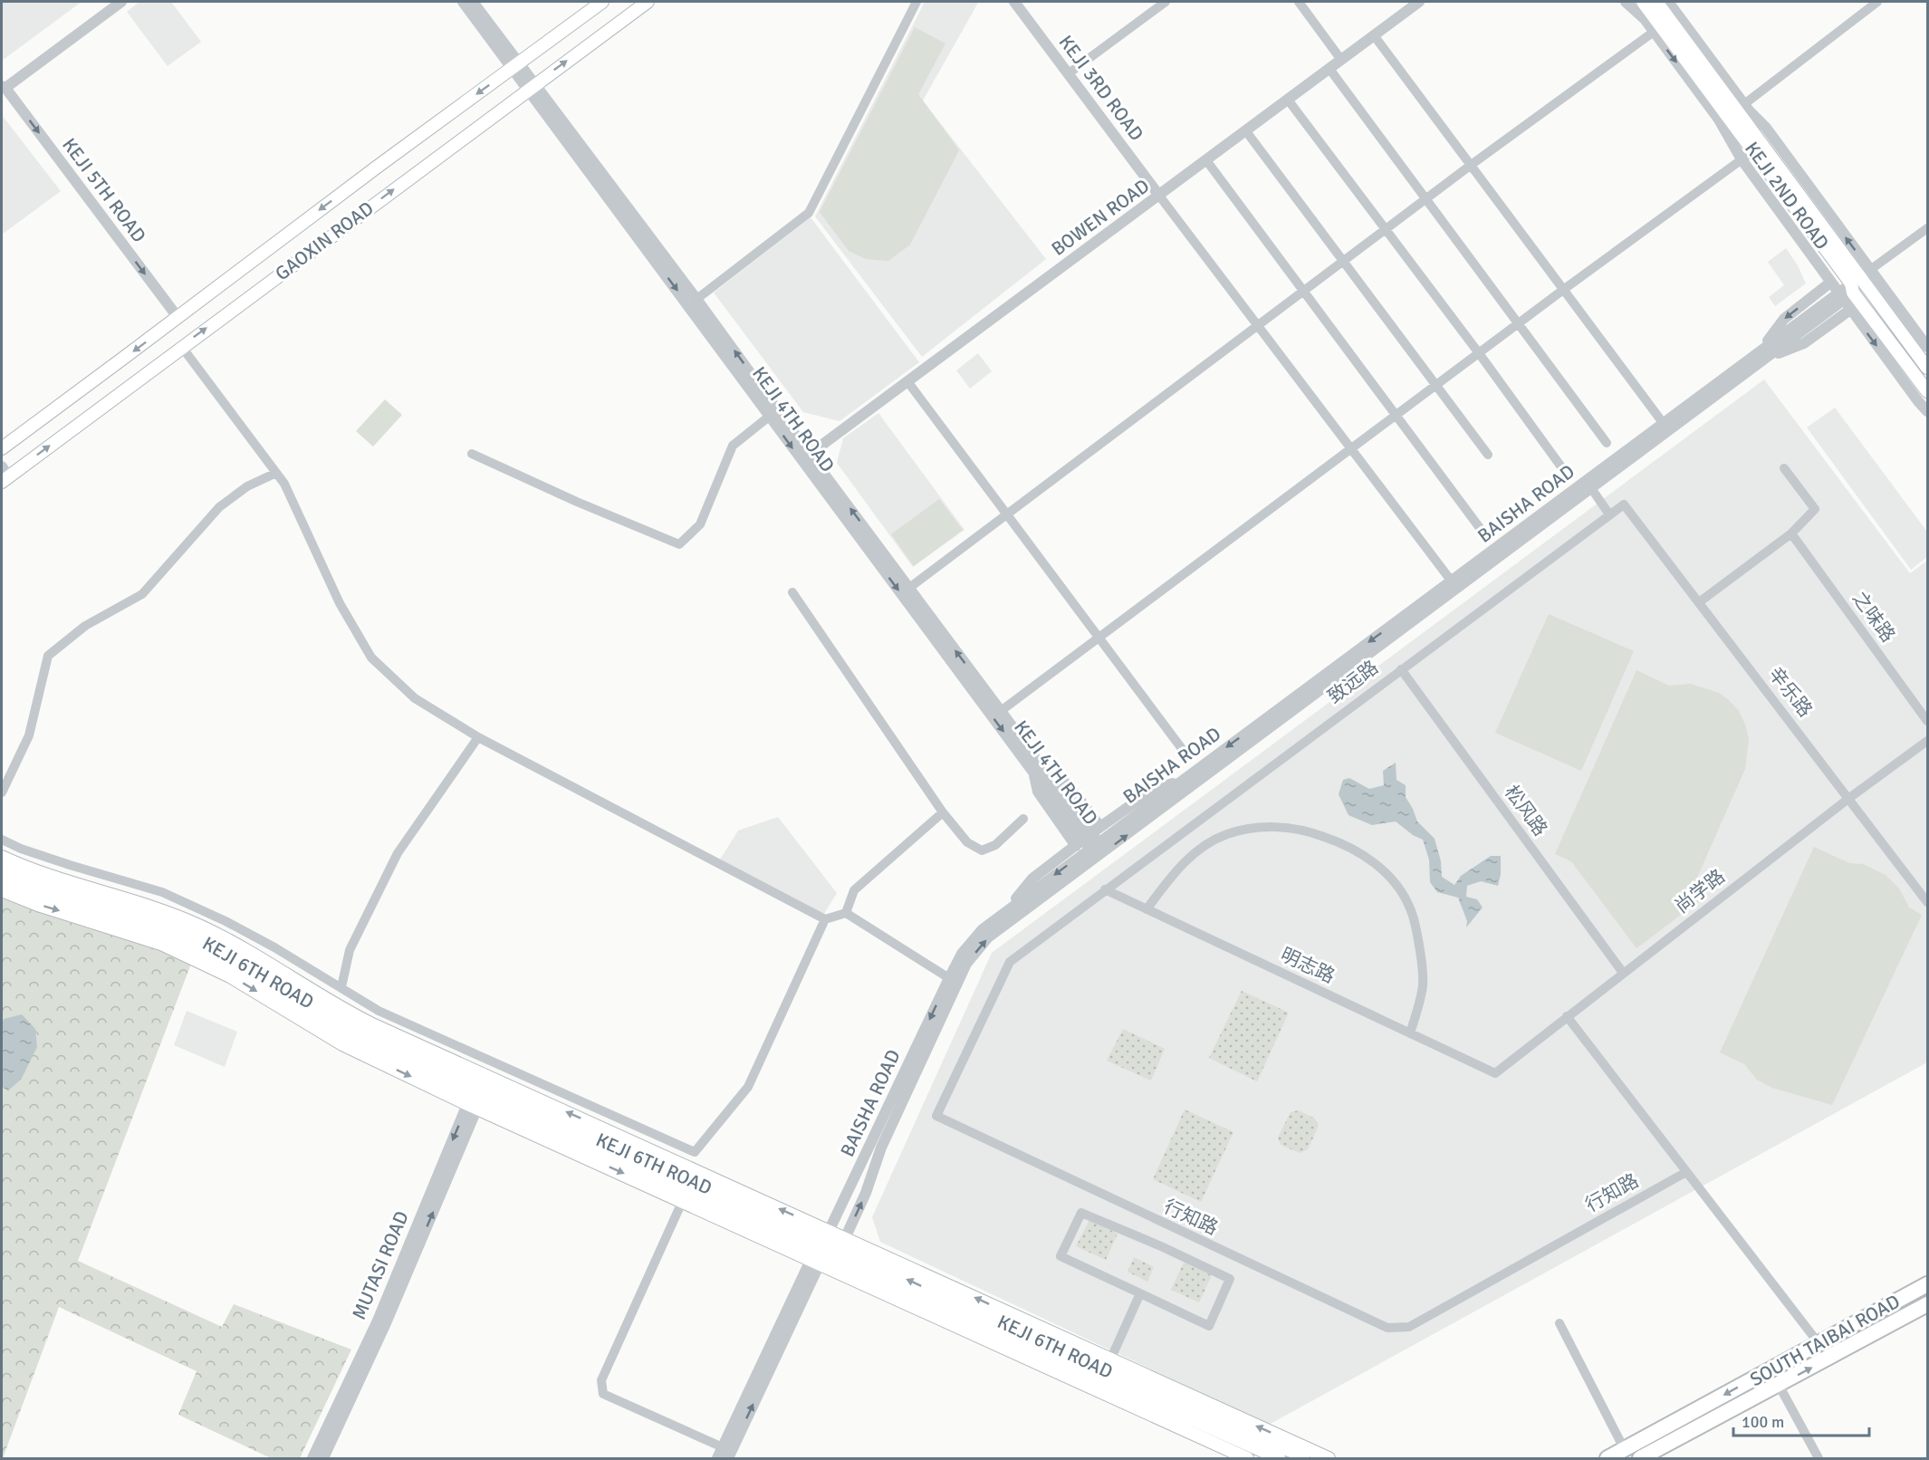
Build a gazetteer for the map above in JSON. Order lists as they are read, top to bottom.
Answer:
{
  "streets": {
    "main road": [
      "KEJI 2ND ROAD",
      "GAOXIN ROAD",
      "KEJI 6TH ROAD",
      "SOUTH TAIBAI ROAD"
    ],
    "street": [
      "KEJI 3RD ROAD",
      "KEJI 5TH ROAD",
      "BOWEN ROAD",
      "KEJI 4TH ROAD",
      "BAISHA ROAD",
      "之味路",
      "致远路",
      "辛乐路",
      "松风路",
      "尚学路",
      "明志路",
      "行知路",
      "MUTASI ROAD"
    ]
  },
  "crossings": [
    ["KEJI 3RD ROAD", "BOWEN ROAD"],
    ["KEJI 5TH ROAD", "GAOXIN ROAD"],
    ["KEJI 2ND ROAD", "BAISHA ROAD"],
    ["BOWEN ROAD", "KEJI 4TH ROAD"],
    ["GAOXIN ROAD", "KEJI 4TH ROAD"],
    ["KEJI 4TH ROAD", "BAISHA ROAD"],
    ["BAISHA ROAD", "KEJI 6TH ROAD"],
    ["致远路", "辛乐路"],
    ["致远路", "松风路"],
    ["致远路", "明志路"],
    ["致远路", "行知路"],
    ["辛乐路", "尚学路"],
    ["松风路", "尚学路"],
    ["尚学路", "明志路"],
    ["明志路", "行知路"],
    ["KEJI 6TH ROAD", "MUTASI ROAD"]
  ],
  "one_way": ["KEJI 5TH ROAD"],
  "scale_bar": "100 m"
}
